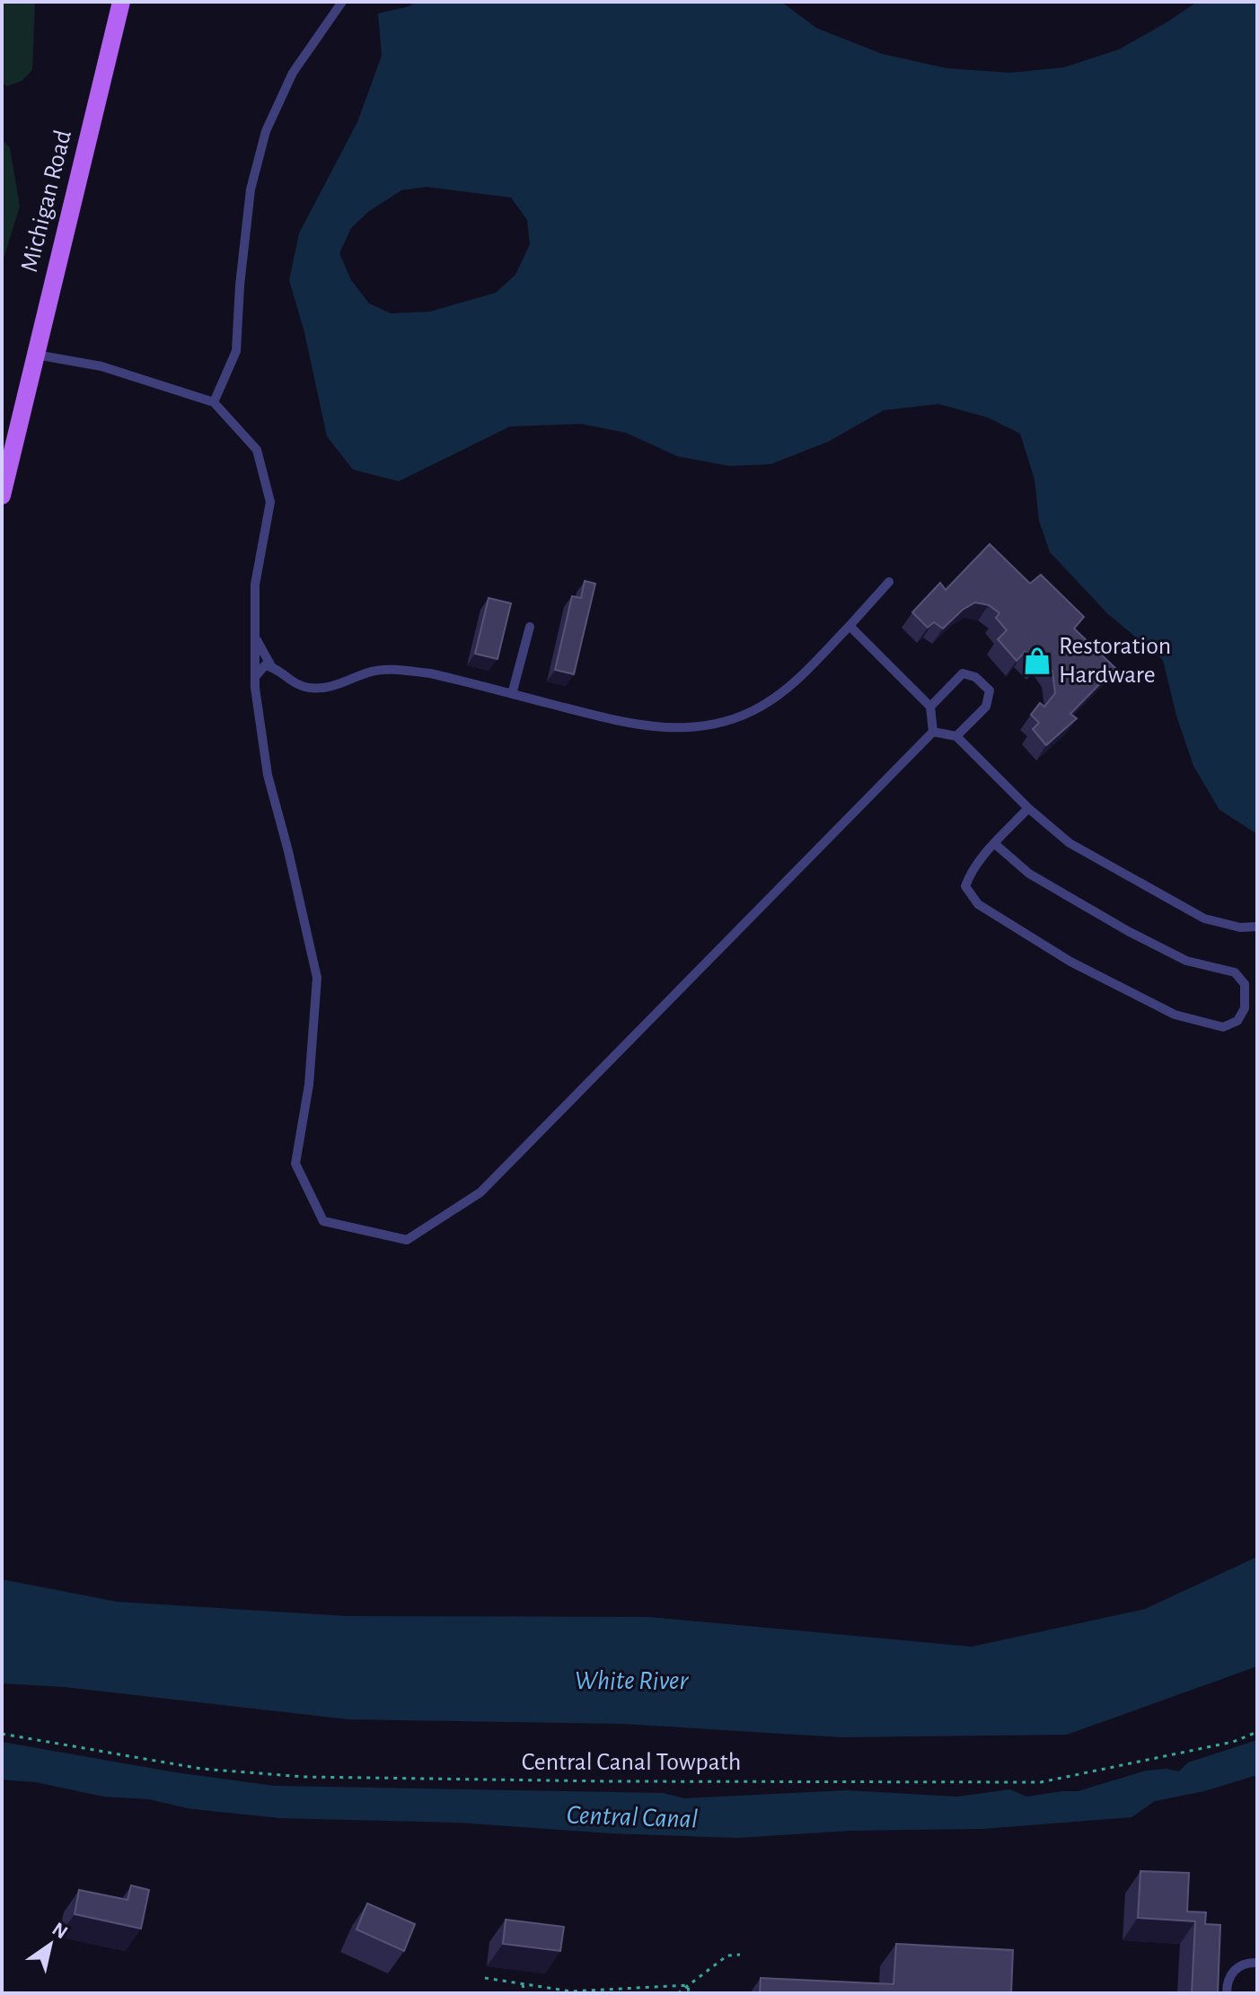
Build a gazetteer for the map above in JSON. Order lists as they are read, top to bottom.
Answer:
{
  "streets": {
    "main road": ["Michigan Road"],
    "path": ["Central Canal Towpath"]
  },
  "water": ["White River", "Central Canal"],
  "places": {
    "shop": ["Restoration Hardware"]
  },
  "north": "top right"
}
